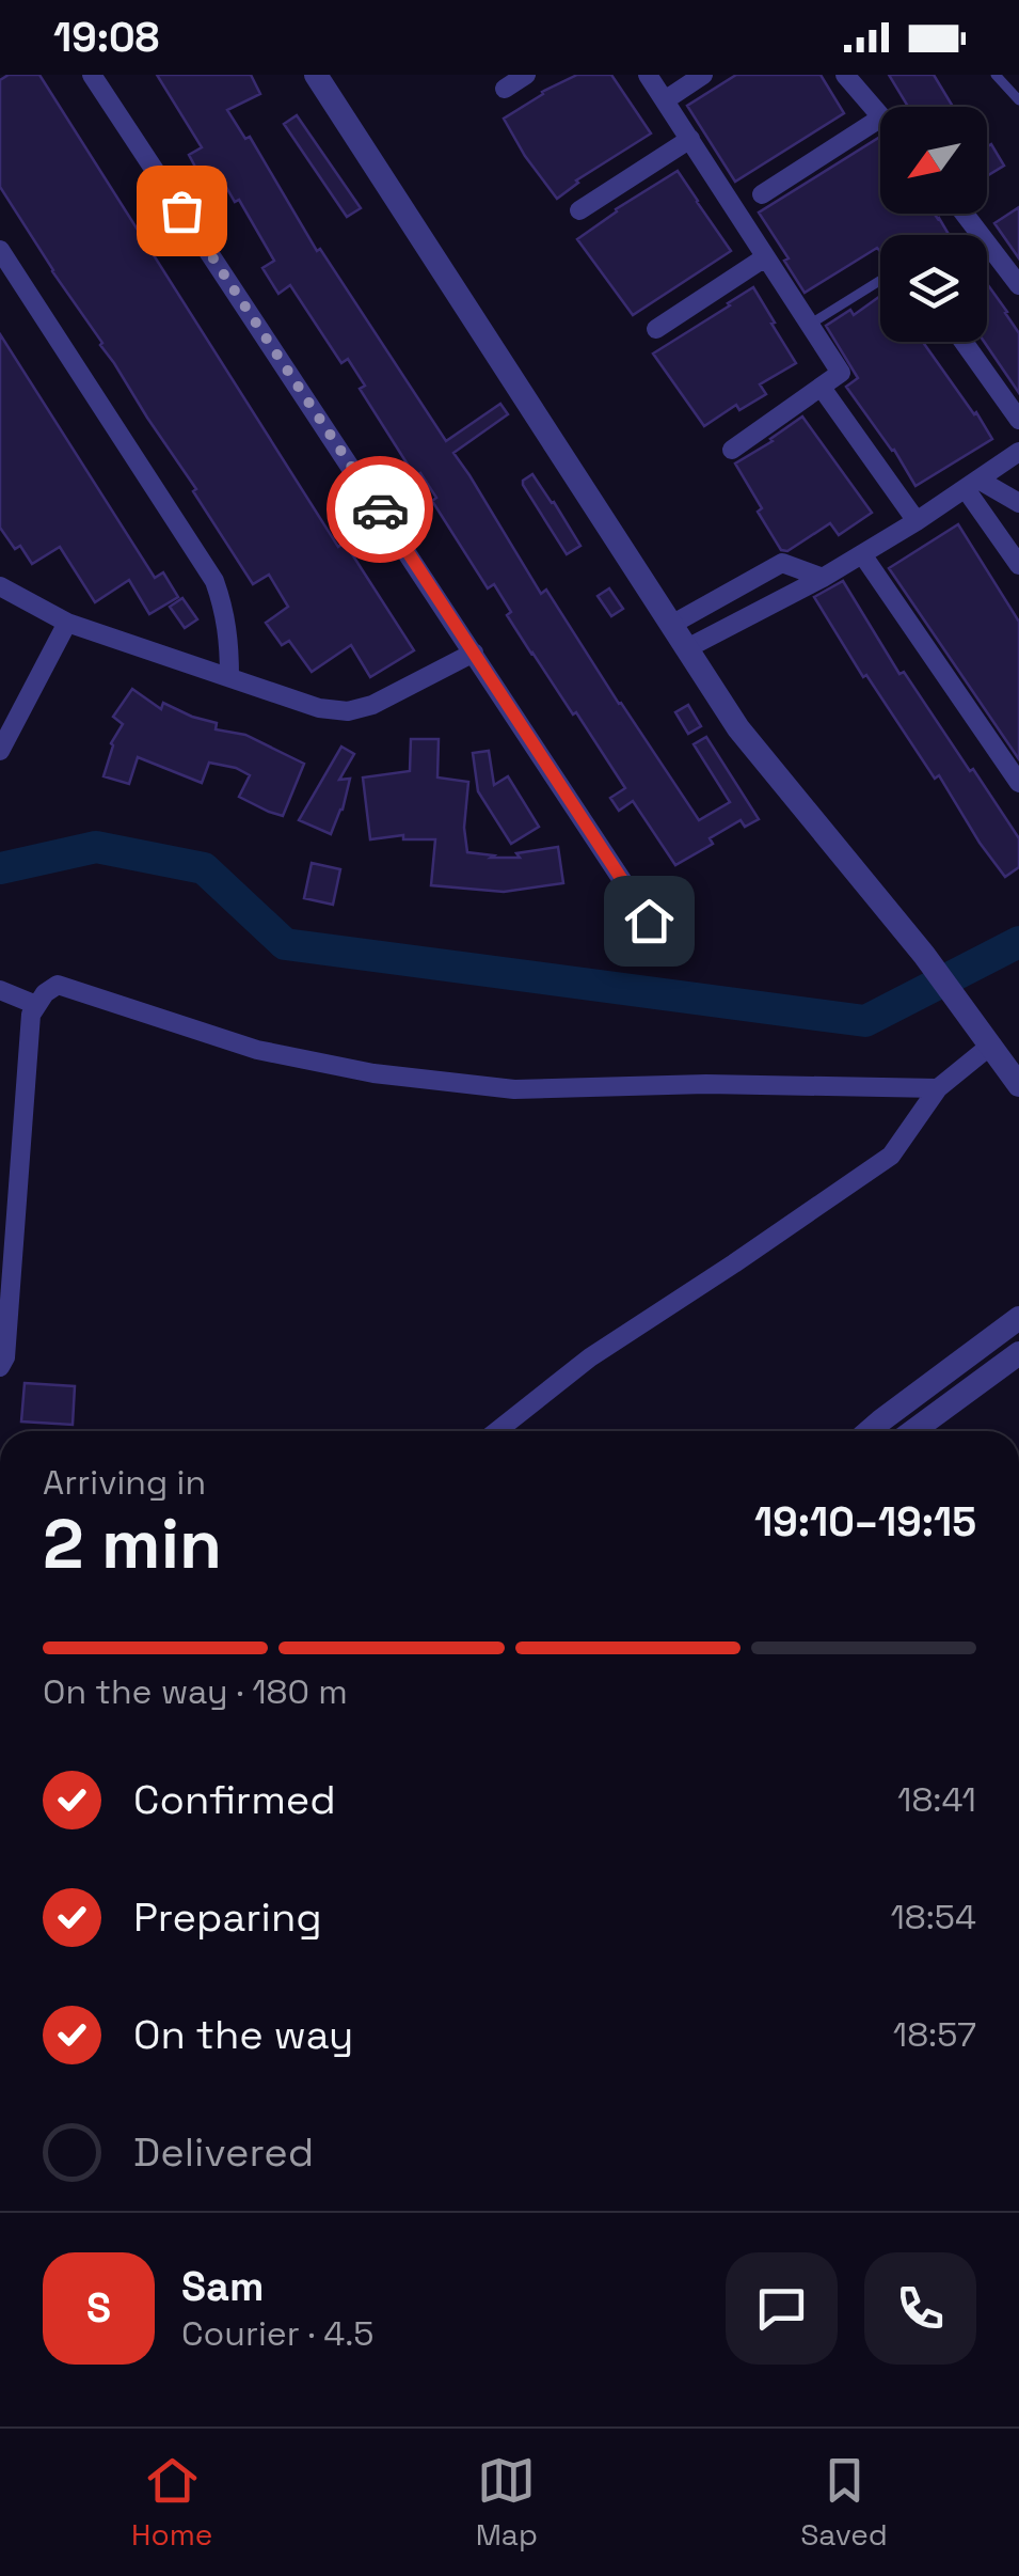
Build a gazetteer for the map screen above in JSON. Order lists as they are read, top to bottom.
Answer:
{
  "north": "bottom left",
  "page": {
    "status": "19:08",
    "heading": ["2 min", "Arriving in", "19:10–19:15"],
    "panel": ["Sam", "Courier · 4.5"],
    "bar": "On the way · 180 m",
    "list": [
      ["Confirmed", "18:41"],
      ["Preparing", "18:54"],
      ["On the way", "18:57"],
      "Delivered"
    ],
    "round": "S",
    "tabs": ["Home", "Map", "Saved"]
  }
}
